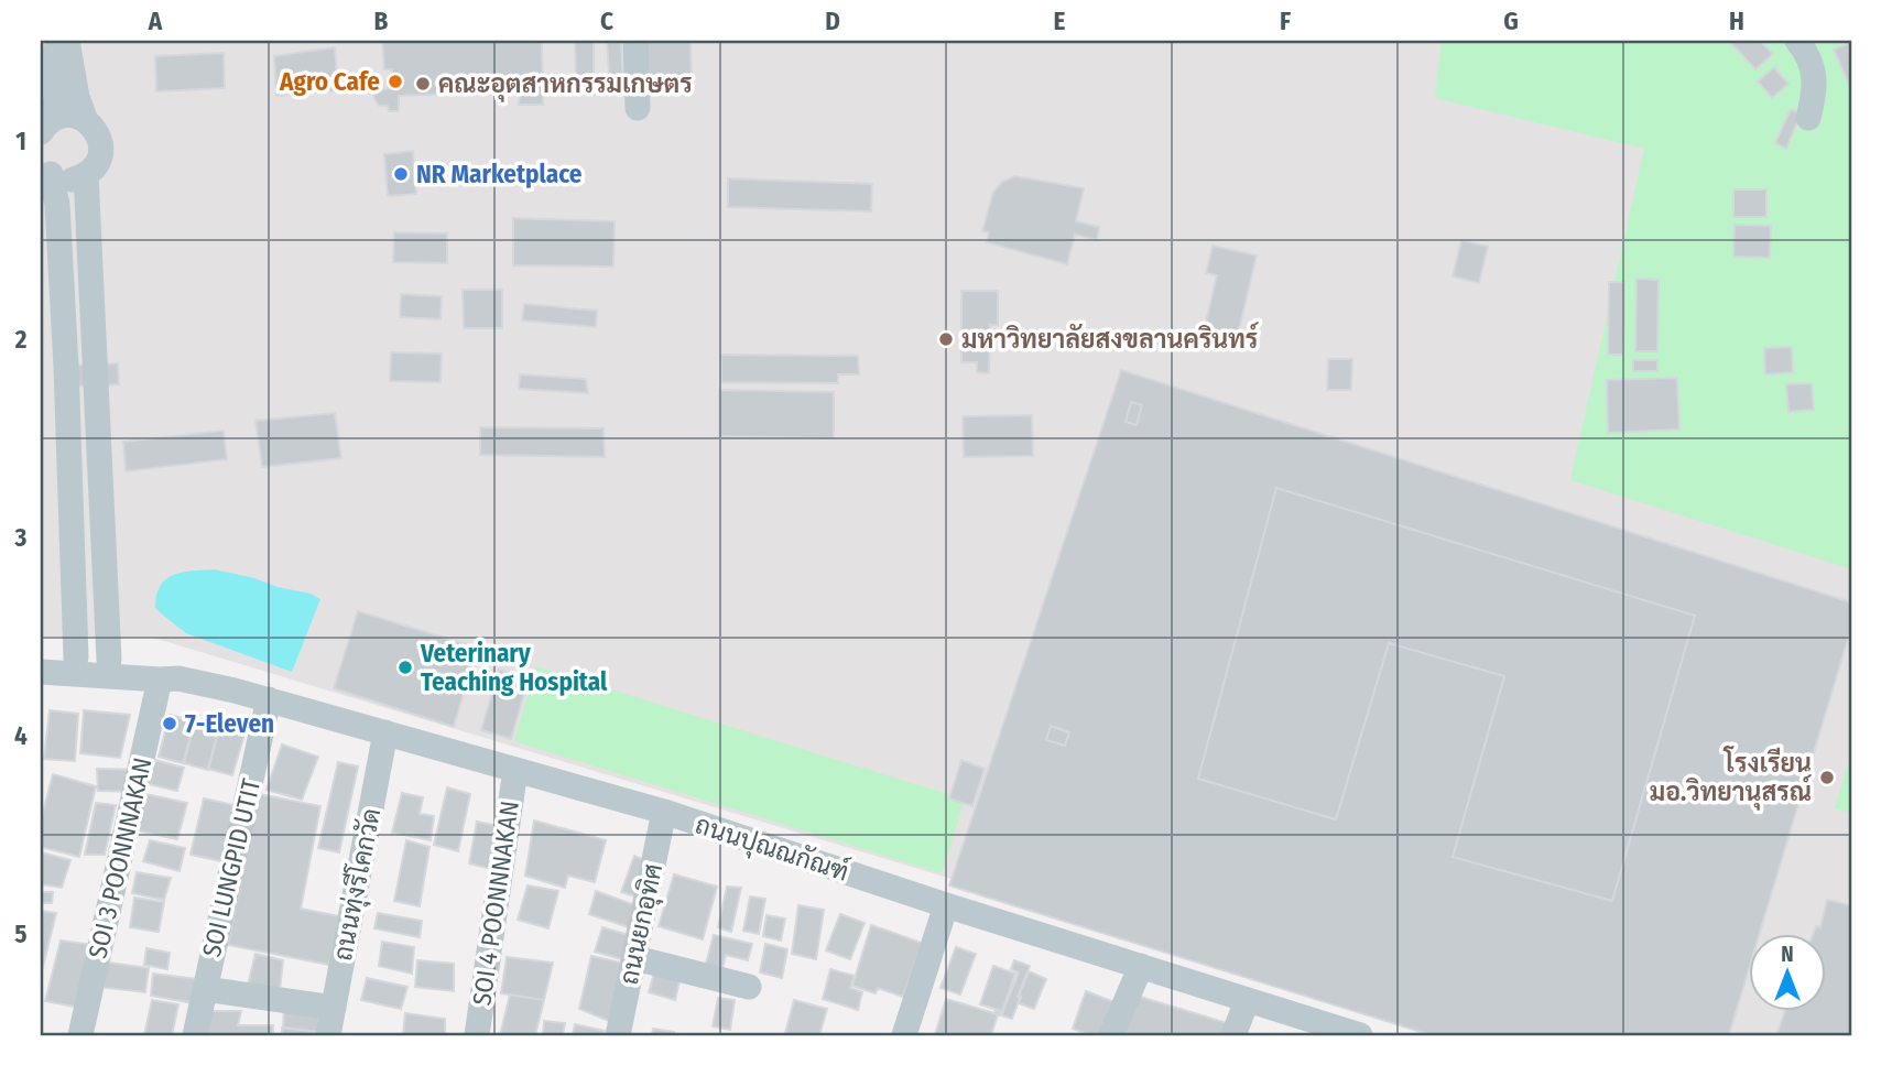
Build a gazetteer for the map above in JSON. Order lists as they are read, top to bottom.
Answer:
{
  "streets": {
    "street": [
      "ถนนปุณณกัณฑ์",
      "SOI 3 POONNNAKAN",
      "SOI LUNGPID UTIT",
      "ถนนทุ่งรีโคกวัด",
      "SOI 4 POONNNAKAN",
      "ถนนยกอุทิศ"
    ]
  },
  "crossings": [
    ["ถนนปุณณกัณฑ์", "SOI 3 POONNNAKAN"],
    ["ถนนปุณณกัณฑ์", "SOI LUNGPID UTIT"],
    ["ถนนปุณณกัณฑ์", "ถนนทุ่งรีโคกวัด"],
    ["ถนนปุณณกัณฑ์", "SOI 4 POONNNAKAN"],
    ["ถนนปุณณกัณฑ์", "ถนนยกอุทิศ"]
  ],
  "places": [
    "Agro Cafe",
    "คณะอุตสาหกรรมเกษตร",
    "NR Marketplace",
    "มหาวิทยาลัยสงขลานครินทร์",
    "Veterinary Teaching Hospital",
    "7-Eleven",
    "โรงเรียน มอ.วิทยานุสรณ์"
  ],
  "north": "top",
  "grid": {
    "columns": [
      "A",
      "B",
      "C",
      "D",
      "E",
      "F",
      "G",
      "H"
    ],
    "rows": [
      "1",
      "2",
      "3",
      "4",
      "5"
    ]
  }
}
